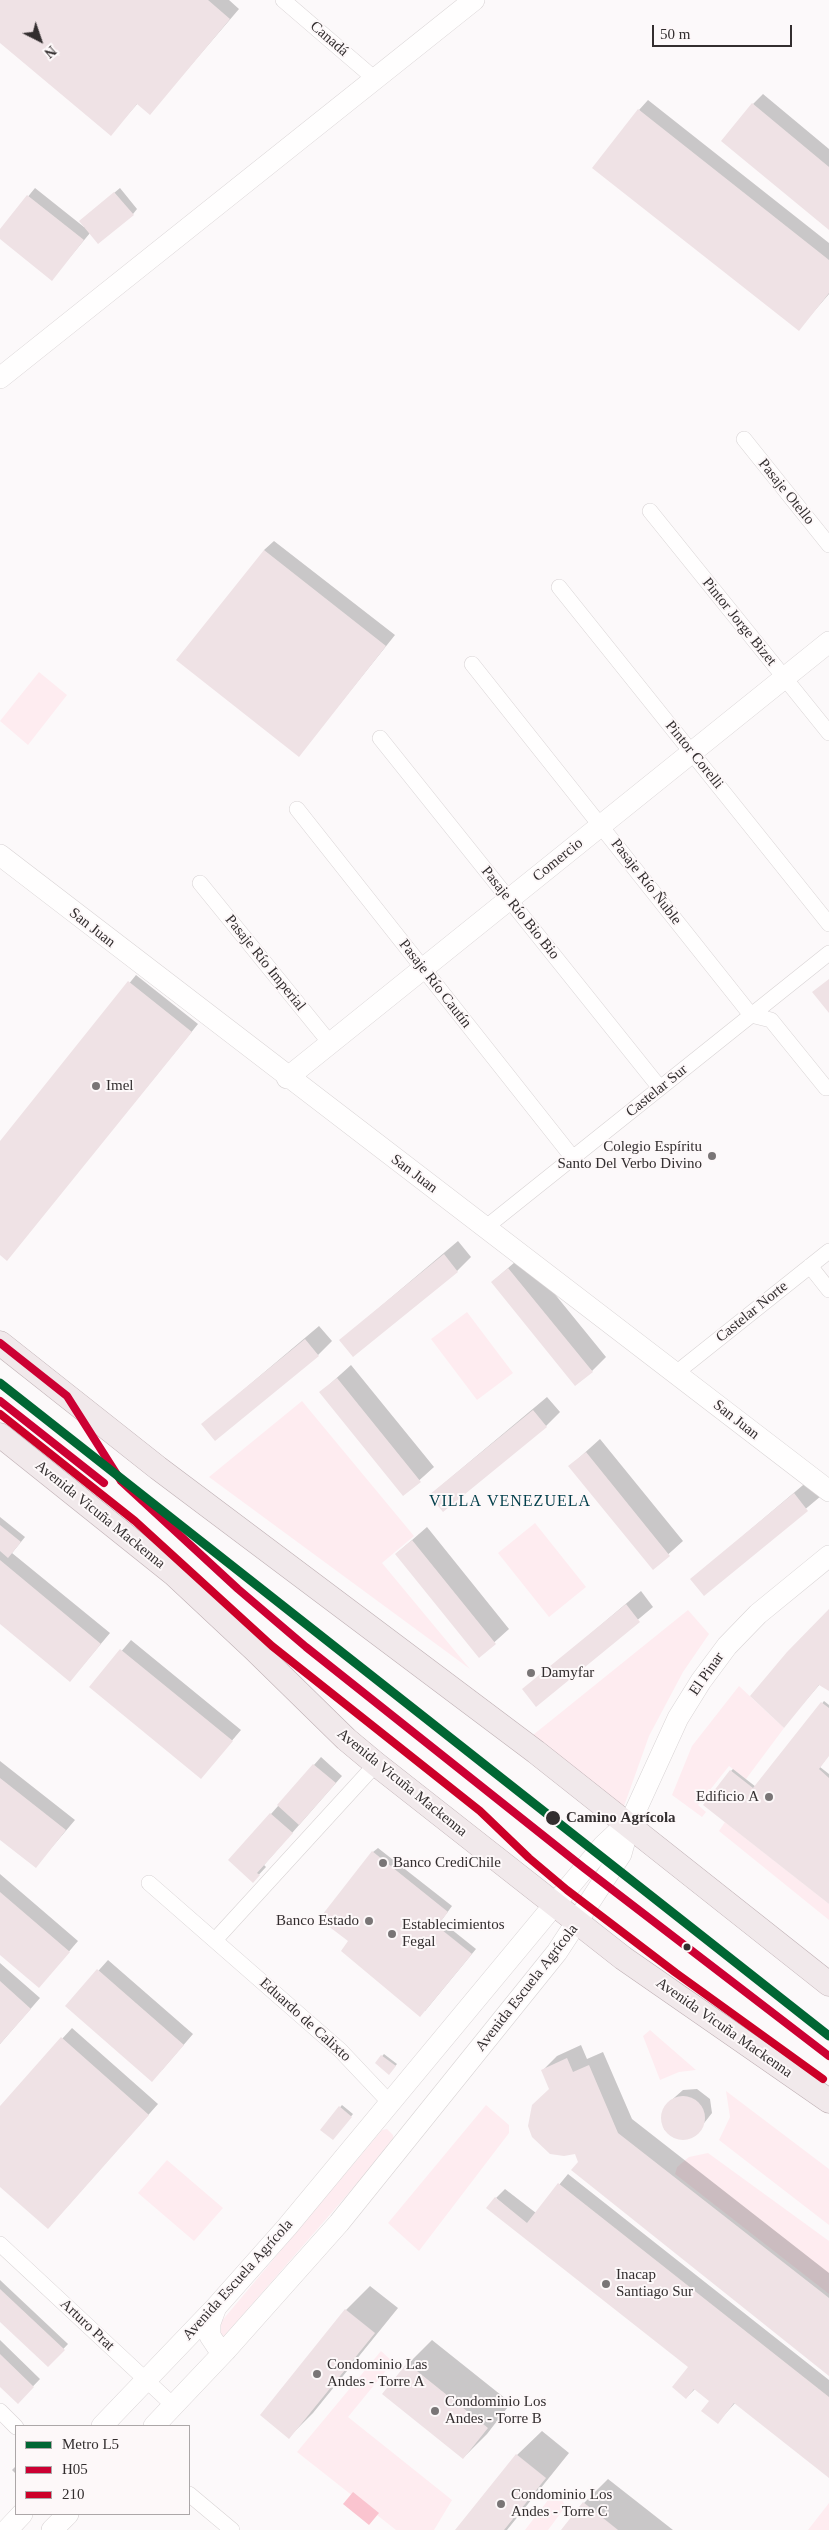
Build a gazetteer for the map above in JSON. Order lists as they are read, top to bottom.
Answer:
{
  "streets": {
    "main road": [
      "Comercio",
      "San Juan",
      "Avenida Vicuña Mackenna",
      "El Pinar",
      "Avenida Escuela Agrícola"
    ],
    "street": [
      "Canadá",
      "Pasaje Otello",
      "Pintor Jorge Bizet",
      "Pintor Corelli",
      "Pasaje Río Ñuble",
      "Pasaje Río Bio Bio",
      "Pasaje Río Imperial",
      "Pasaje Río Cautín",
      "Castelar Sur",
      "Castelar Norte",
      "Eduardo de Calixto",
      "Arturo Prat"
    ]
  },
  "crossings": [
    ["Pintor Jorge Bizet", "Comercio"],
    ["Pintor Corelli", "Comercio"],
    ["Comercio", "Pasaje Río Ñuble"],
    ["Comercio", "Pasaje Río Bio Bio"],
    ["Comercio", "San Juan"],
    ["Comercio", "Pasaje Río Imperial"],
    ["Comercio", "Pasaje Río Cautín"],
    ["Pasaje Río Ñuble", "Castelar Sur"],
    ["Pasaje Río Bio Bio", "Castelar Sur"],
    ["San Juan", "Castelar Sur"],
    ["San Juan", "Castelar Norte"],
    ["Pasaje Río Cautín", "Castelar Sur"],
    ["Avenida Vicuña Mackenna", "Avenida Escuela Agrícola"],
    ["El Pinar", "Avenida Escuela Agrícola"],
    ["Avenida Escuela Agrícola", "Eduardo de Calixto"],
    ["Avenida Escuela Agrícola", "Arturo Prat"]
  ],
  "districts": ["VILLA VENEZUELA"],
  "places": [
    "Imel",
    "Colegio Espíritu Santo Del Verbo Divino",
    "Damyfar",
    "Edificio A",
    "Camino Agrícola",
    "Banco CrediChile",
    "Banco Estado",
    "Establecimientos Fegal",
    "Inacap Santiago Sur",
    "Condominio Las Andes - Torre A",
    "Condominio Los Andes - Torre B",
    "Condominio Los Andes - Torre C"
  ],
  "lines": ["transit line H05", "metro line L5", "transit line 210"],
  "legend": ["Metro L5", "H05", "210"],
  "scale_bar": "50 m",
  "north": "bottom right"
}
